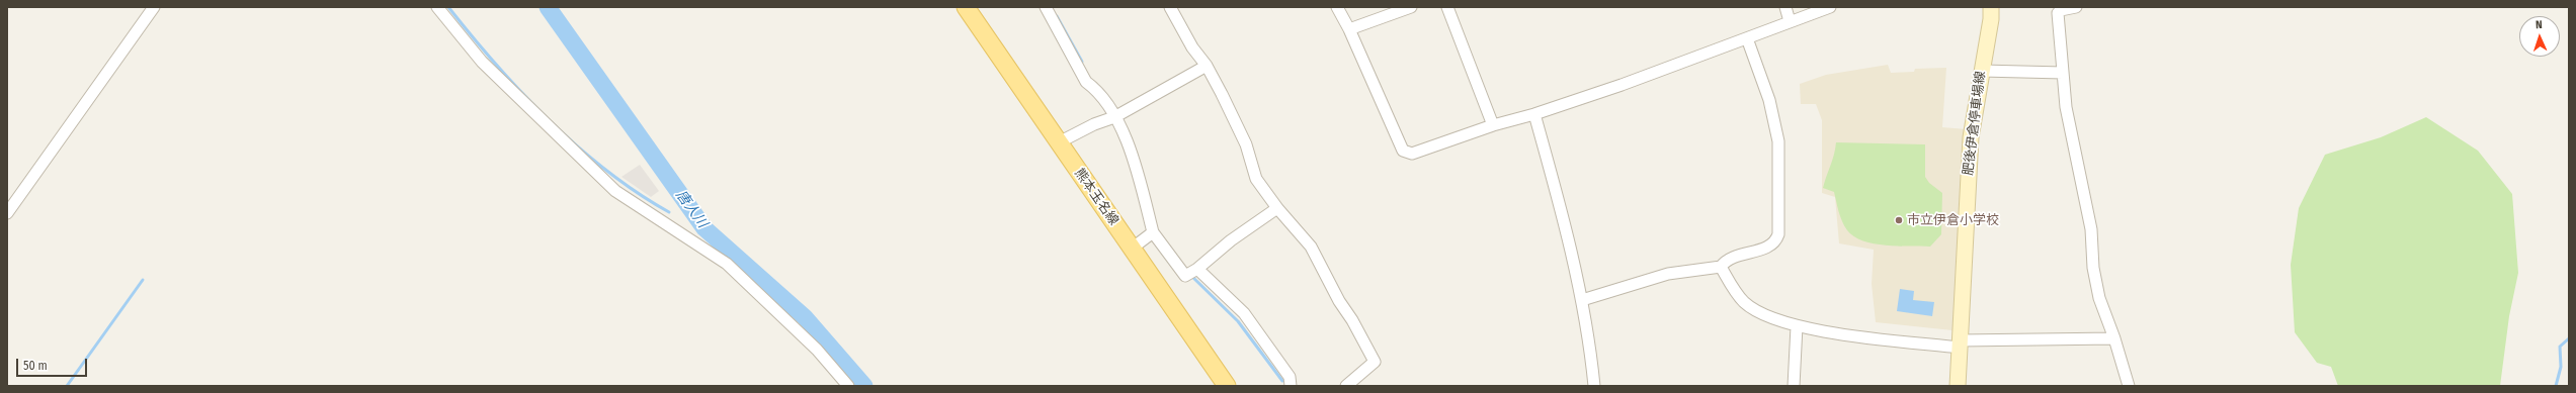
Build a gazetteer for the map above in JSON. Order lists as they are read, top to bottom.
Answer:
{
  "streets": {
    "main road": ["肥後伊倉停車場線", "熊本玉名線"]
  },
  "water": ["唐人川"],
  "places": ["市立伊倉小学校"],
  "scale_bar": "50 m",
  "north": "top"
}
